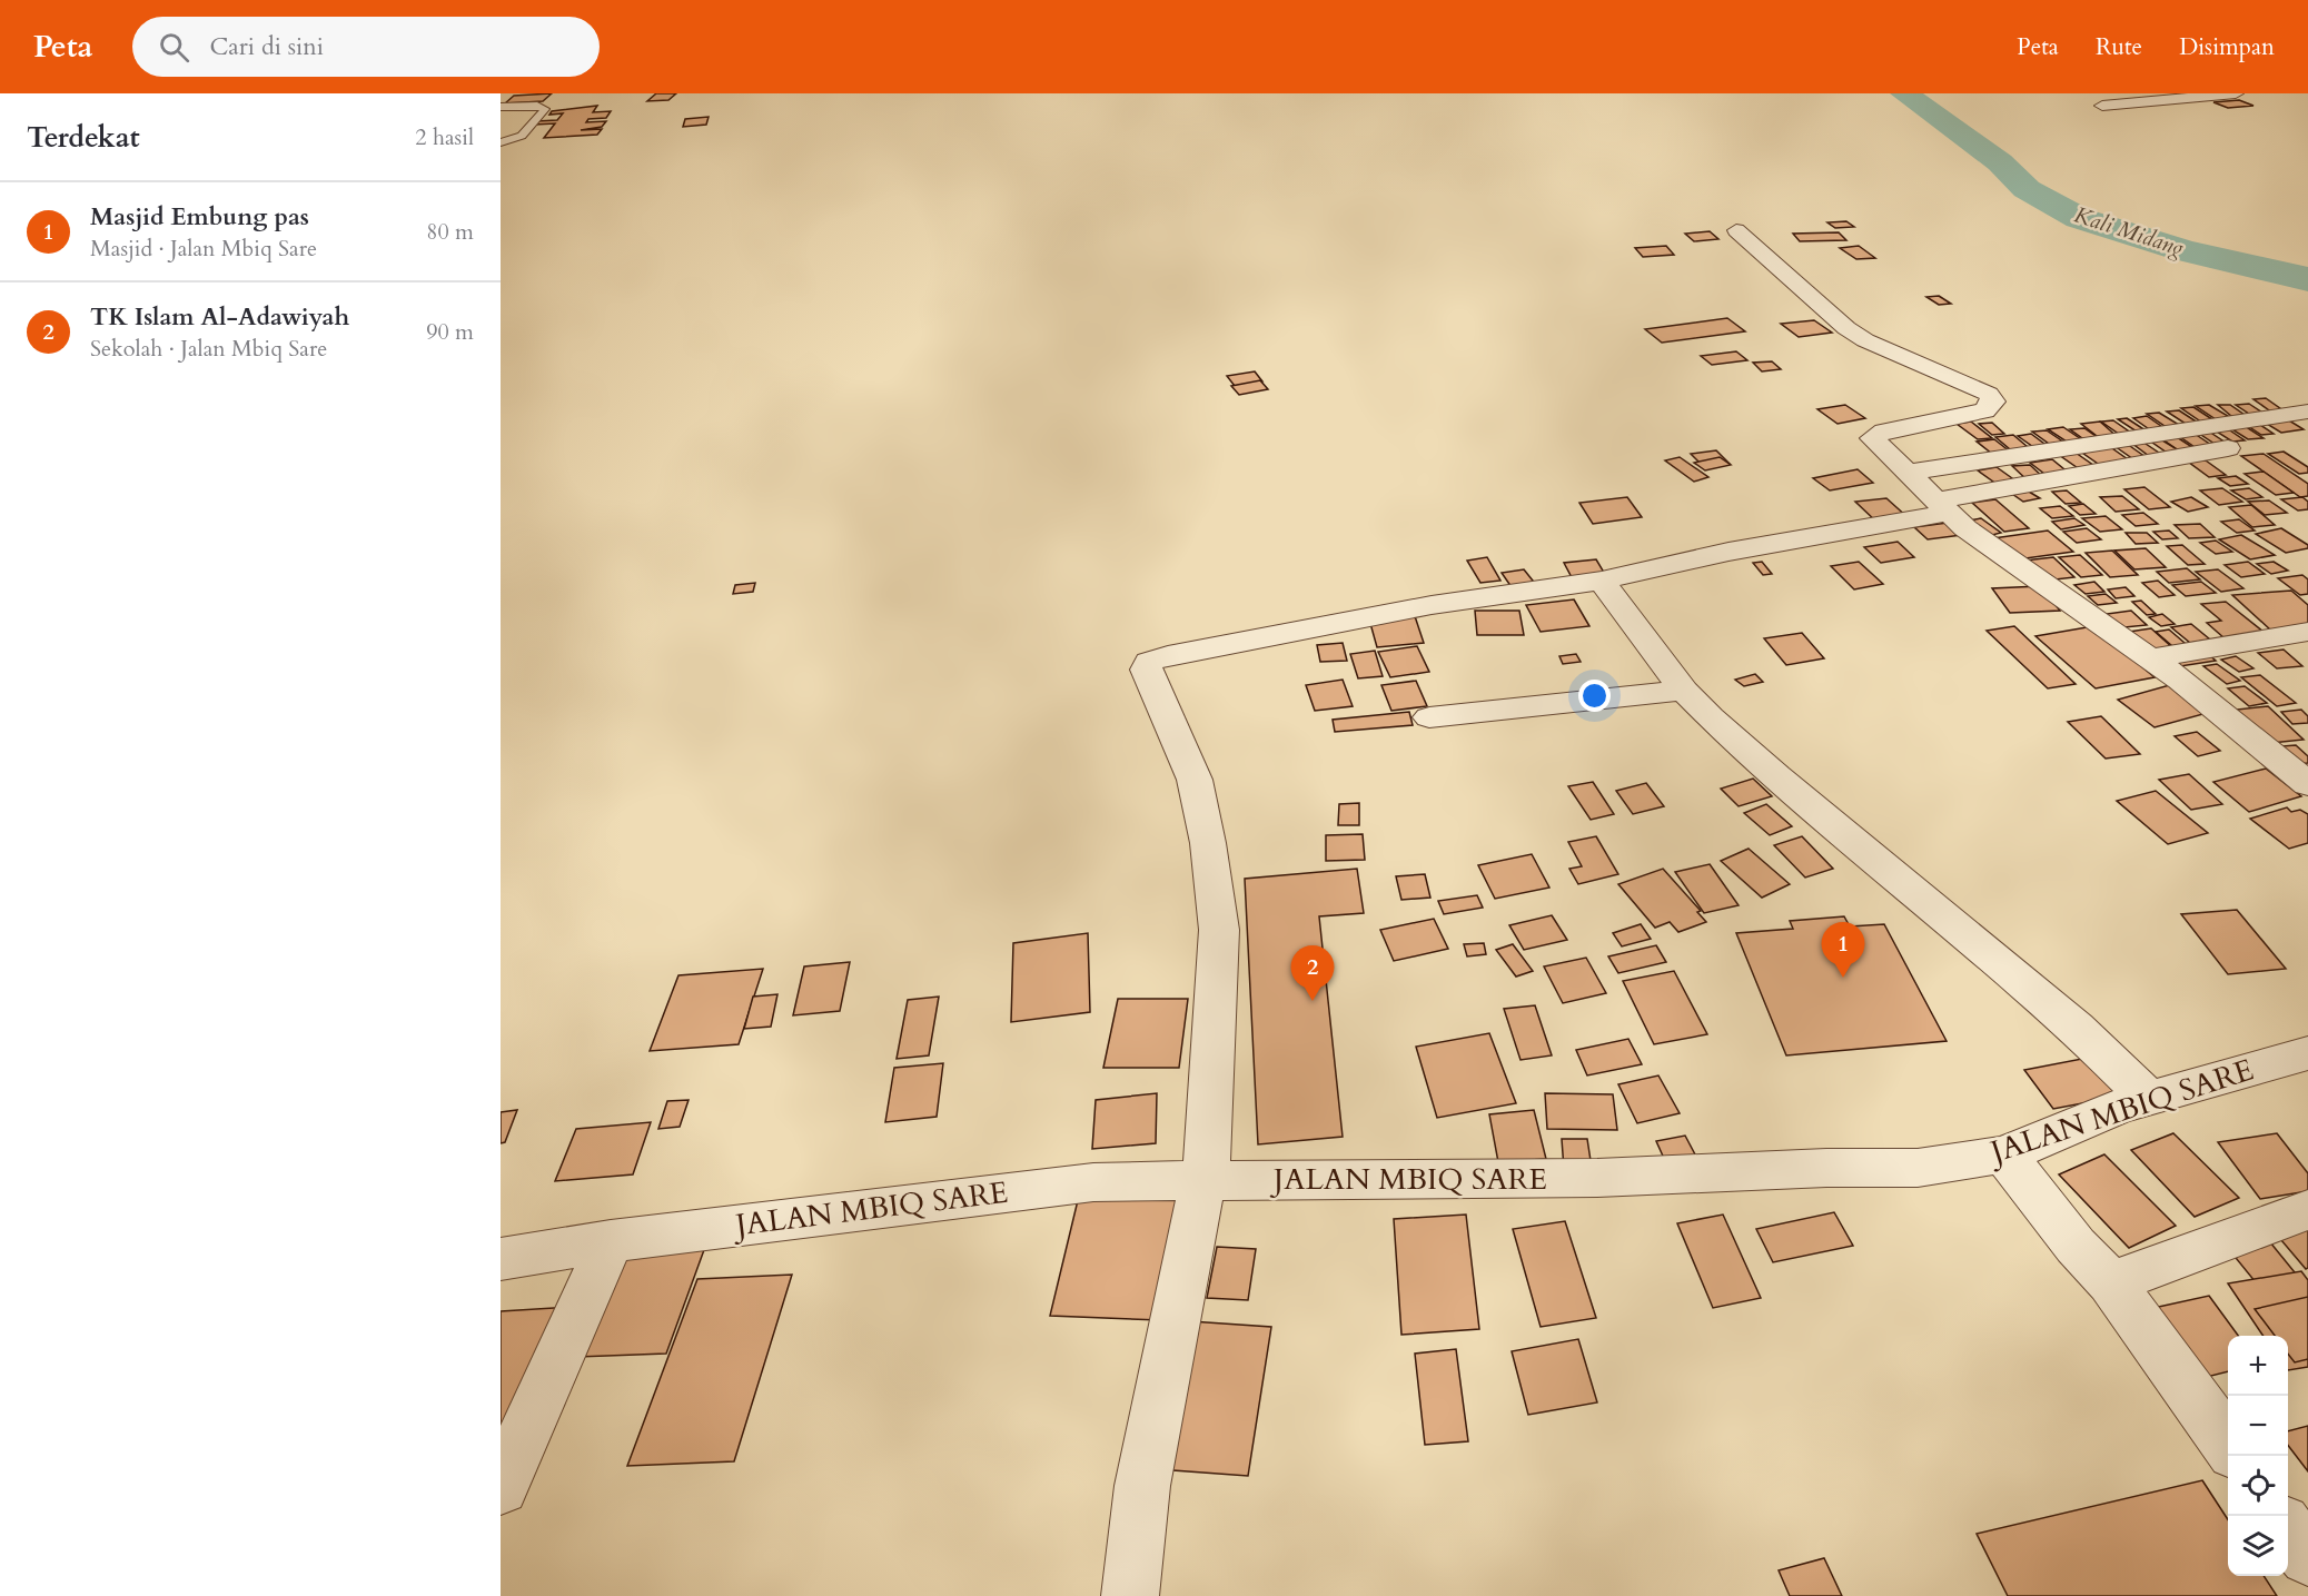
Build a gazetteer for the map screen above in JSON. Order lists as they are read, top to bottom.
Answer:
{
  "streets": {
    "street": ["JALAN MBIQ SARE"]
  },
  "water": ["Kali Midang"],
  "page": {
    "header": "Peta",
    "search": "Cari di sini",
    "nav": ["Peta", "Rute", "Disimpan"],
    "heading": ["Terdekat", "2 hasil"],
    "list": [
      {
        "mark": "1",
        "name": "Masjid Embung pas",
        "note": "Masjid · Jalan Mbiq Sare",
        "value": "80 m"
      },
      {
        "mark": "2",
        "name": "TK Islam Al-Adawiyah",
        "note": "Sekolah · Jalan Mbiq Sare",
        "value": "90 m"
      }
    ],
    "pins": ["1", "2"],
    "map_buttons": ["+", "−"]
  }
}
